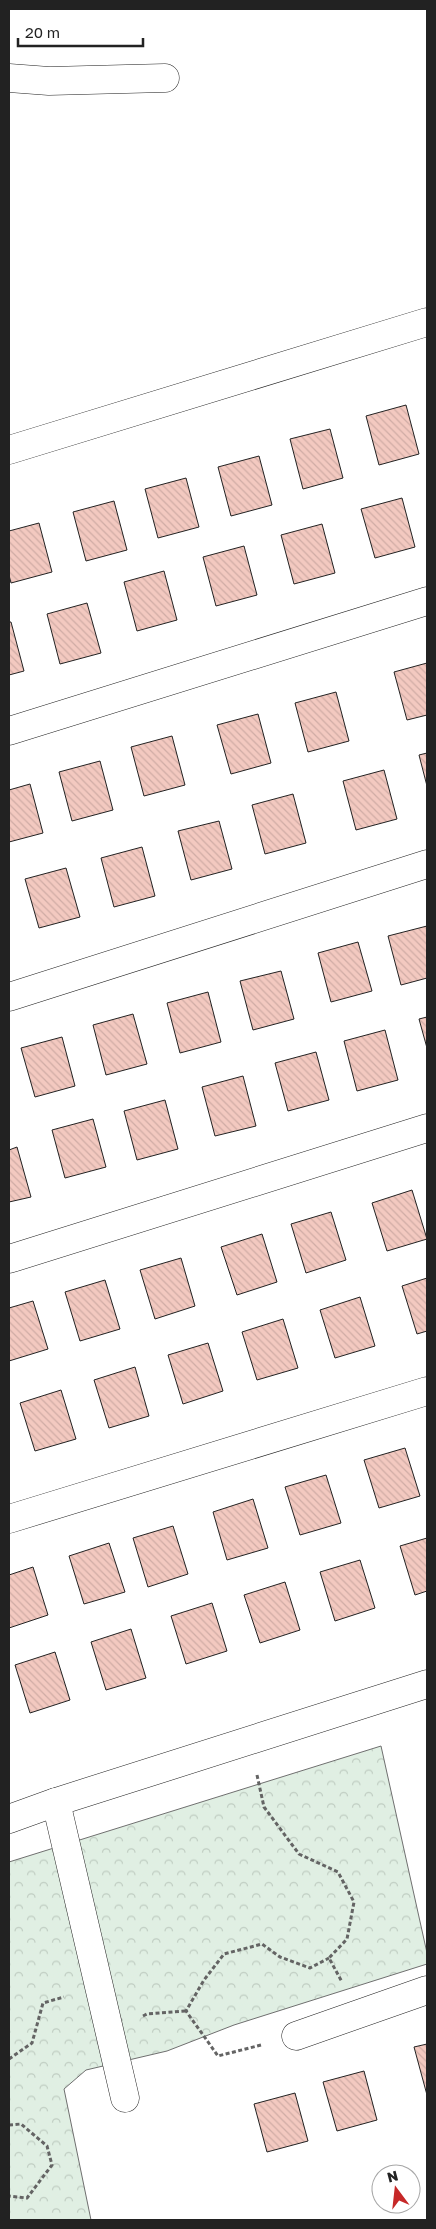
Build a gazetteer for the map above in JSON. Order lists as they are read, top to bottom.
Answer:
{
  "scale_bar": "20 m",
  "north": "top"
}
